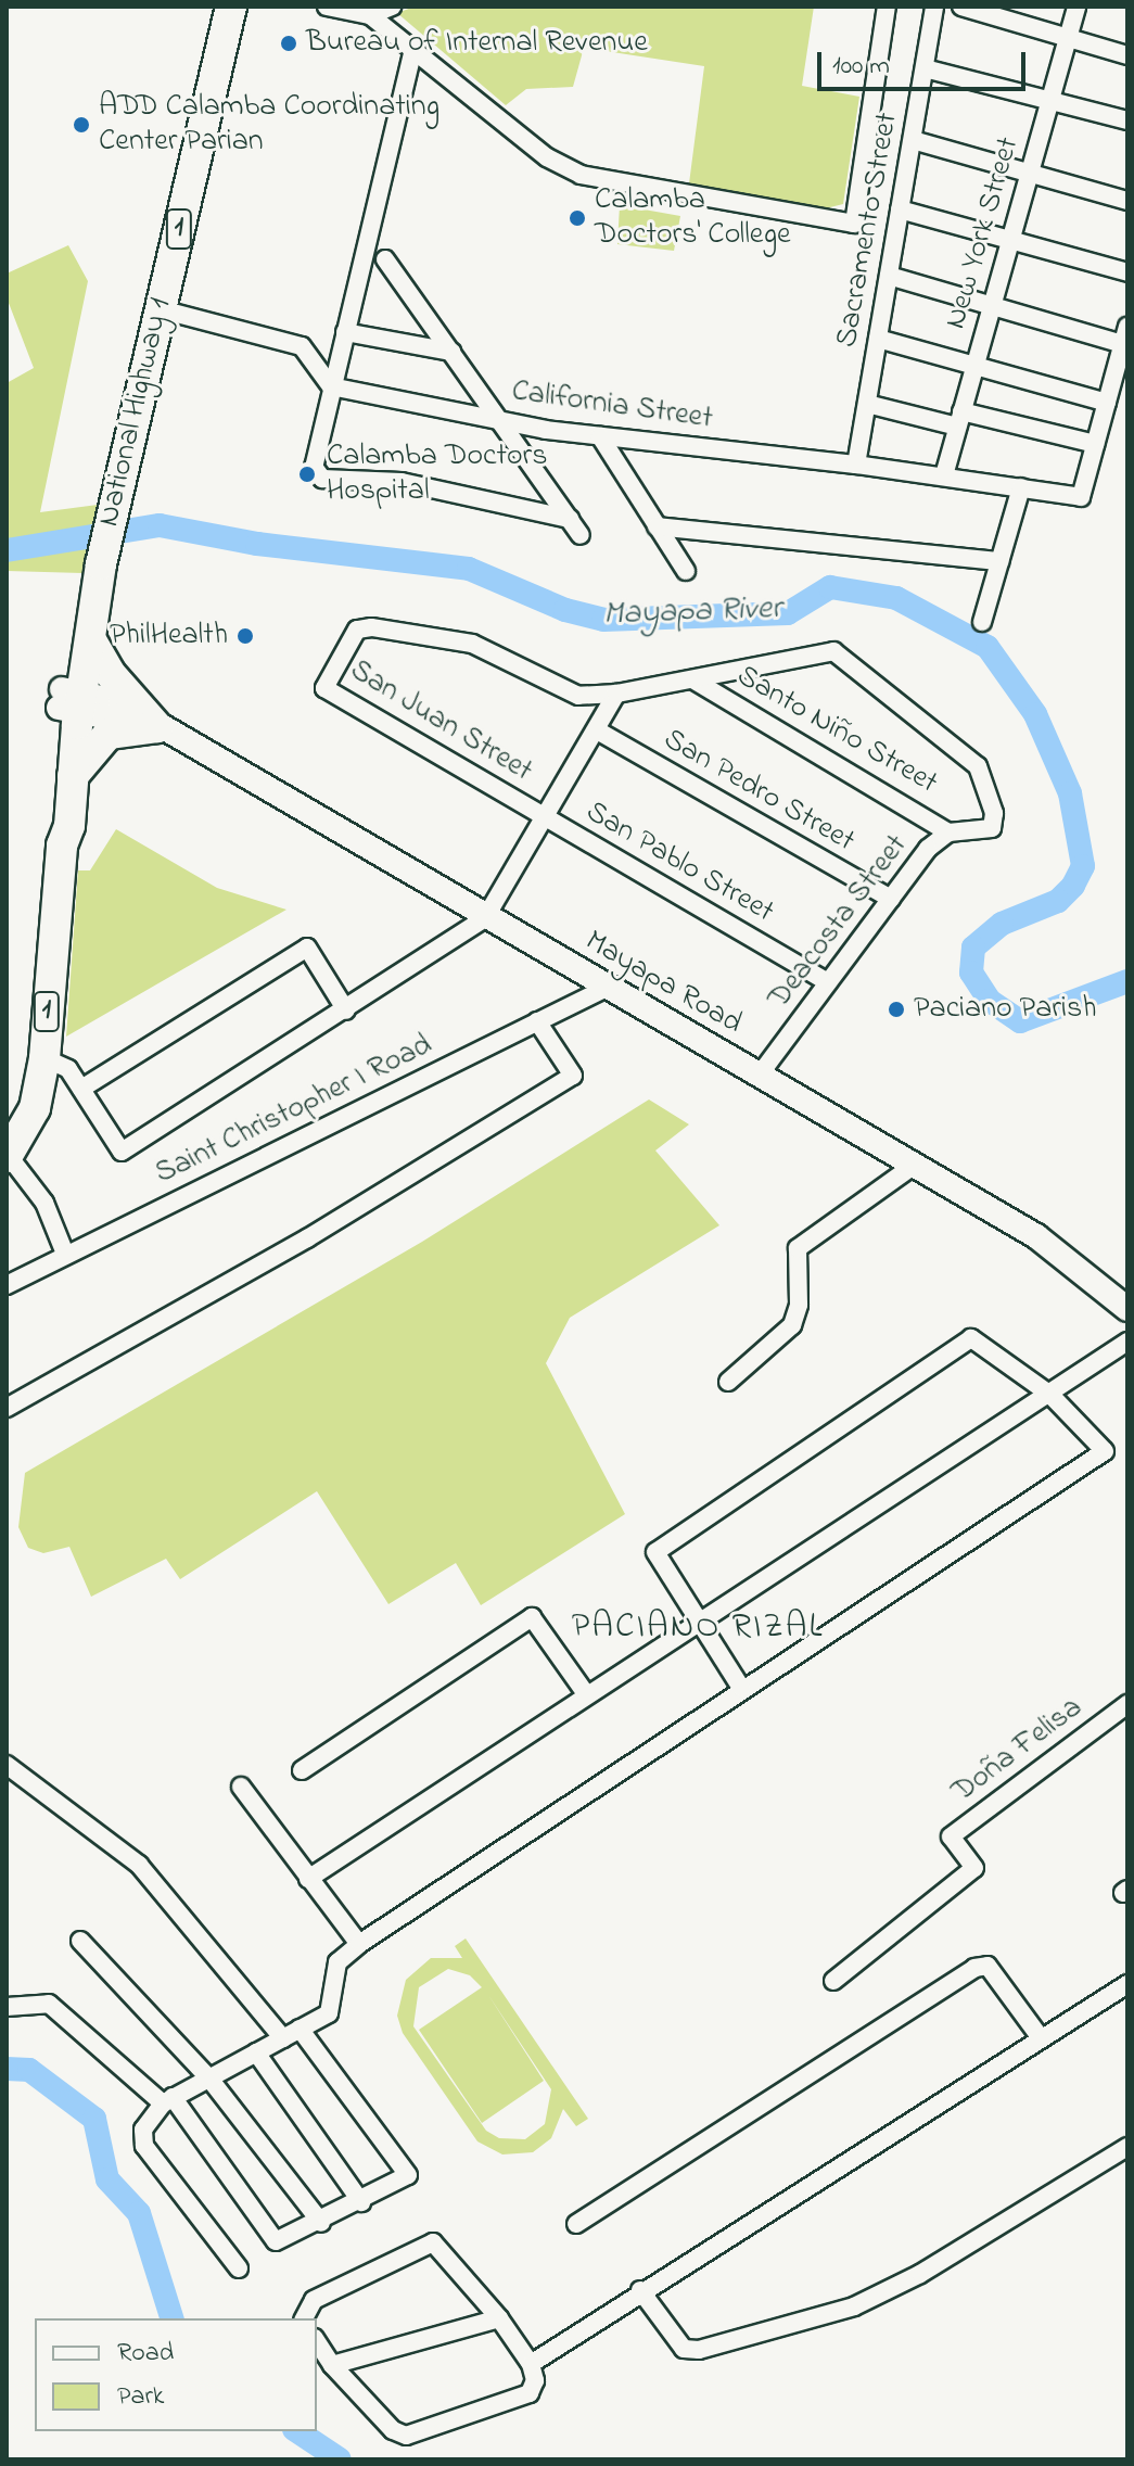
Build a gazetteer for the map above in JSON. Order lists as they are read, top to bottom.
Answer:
{
  "streets": {
    "highway": ["1", "National Highway 1"],
    "main road": ["Mayapa Road"],
    "street": [
      "Sacramento Street",
      "New York Street",
      "California Street",
      "San Juan Street",
      "Santo Niño Street",
      "San Pedro Street",
      "San Pablo Street",
      "Deacosta Street",
      "Saint Christopher I Road",
      "Doña Felisa"
    ]
  },
  "crossings": [
    ["Sacramento Street", "California Street"],
    ["New York Street", "California Street"],
    ["National Highway 1", "Mayapa Road"],
    ["San Juan Street", "San Pablo Street"],
    ["San Juan Street", "Deacosta Street"],
    ["Santo Niño Street", "Deacosta Street"],
    ["San Pedro Street", "Deacosta Street"],
    ["San Pablo Street", "Deacosta Street"],
    ["Deacosta Street", "Mayapa Road"],
    ["Mayapa Road", "Saint Christopher I Road"]
  ],
  "districts": ["PACIANO RIZAL"],
  "water": ["Mayapa River"],
  "places": [
    "Bureau of Internal Revenue",
    "ADD Calamba Coordinating Center Parian",
    "Calamba Doctors' College",
    "Calamba Doctors Hospital",
    "PhilHealth",
    "Paciano Parish"
  ],
  "legend": ["Road", "Park"],
  "scale_bar": "100 m"
}
